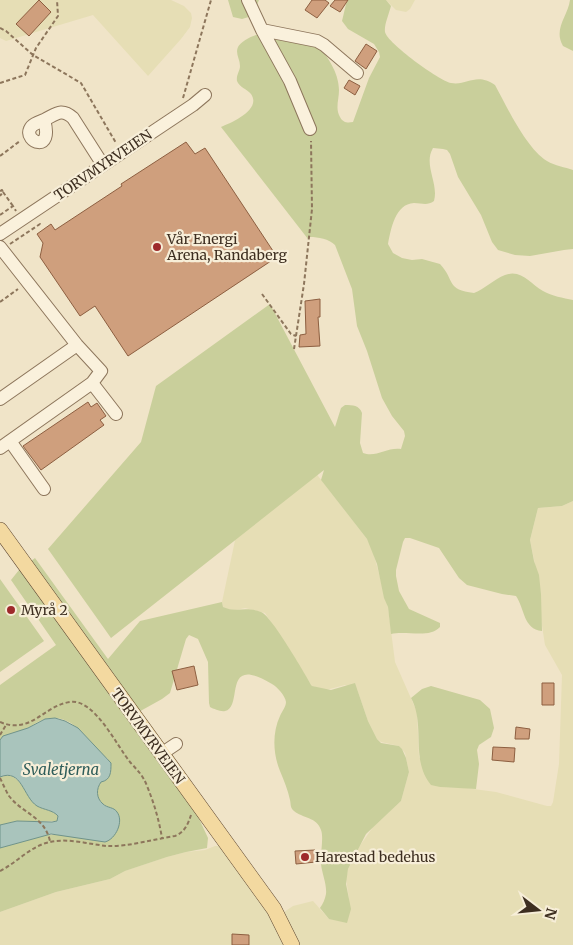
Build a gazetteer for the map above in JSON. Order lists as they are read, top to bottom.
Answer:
{
  "streets": {
    "main road": ["TORVMYRVEIEN"]
  },
  "water": ["Svaletjerna"],
  "places": ["Vår Energi Arena, Randaberg", "Myrå 2", "Harestad bedehus"],
  "north": "right"
}
